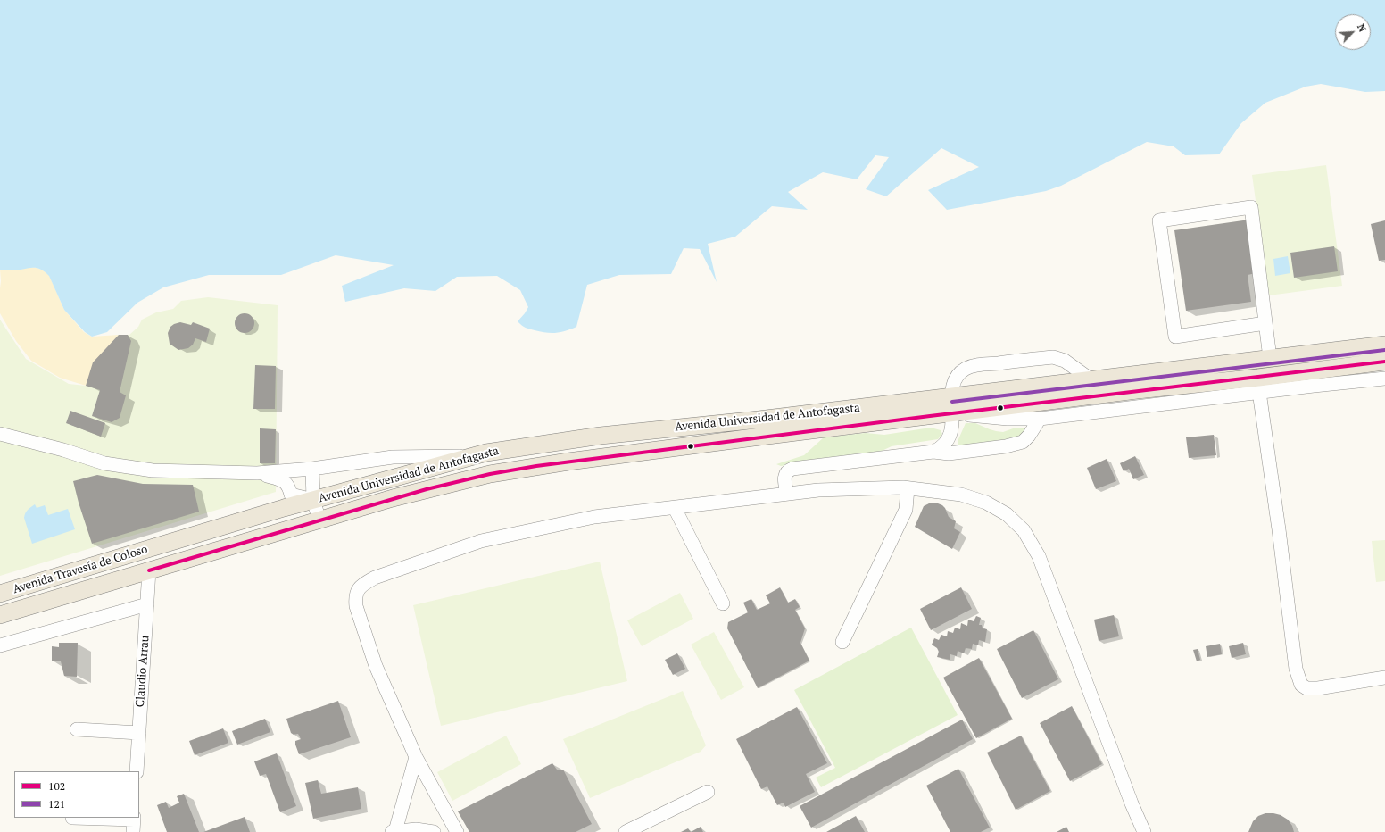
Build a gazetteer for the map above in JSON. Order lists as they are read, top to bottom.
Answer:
{
  "streets": {
    "main road": ["Avenida Universidad de Antofagasta", "Avenida Travesía de Coloso"],
    "street": ["Claudio Arrau"]
  },
  "crossings": [
    ["Avenida Universidad de Antofagasta", "Avenida Travesía de Coloso"],
    ["Avenida Universidad de Antofagasta", "Claudio Arrau"],
    ["Avenida Travesía de Coloso", "Claudio Arrau"]
  ],
  "lines": ["transit line 121", "transit line 102"],
  "legend": ["102", "121"],
  "north": "top right"
}
